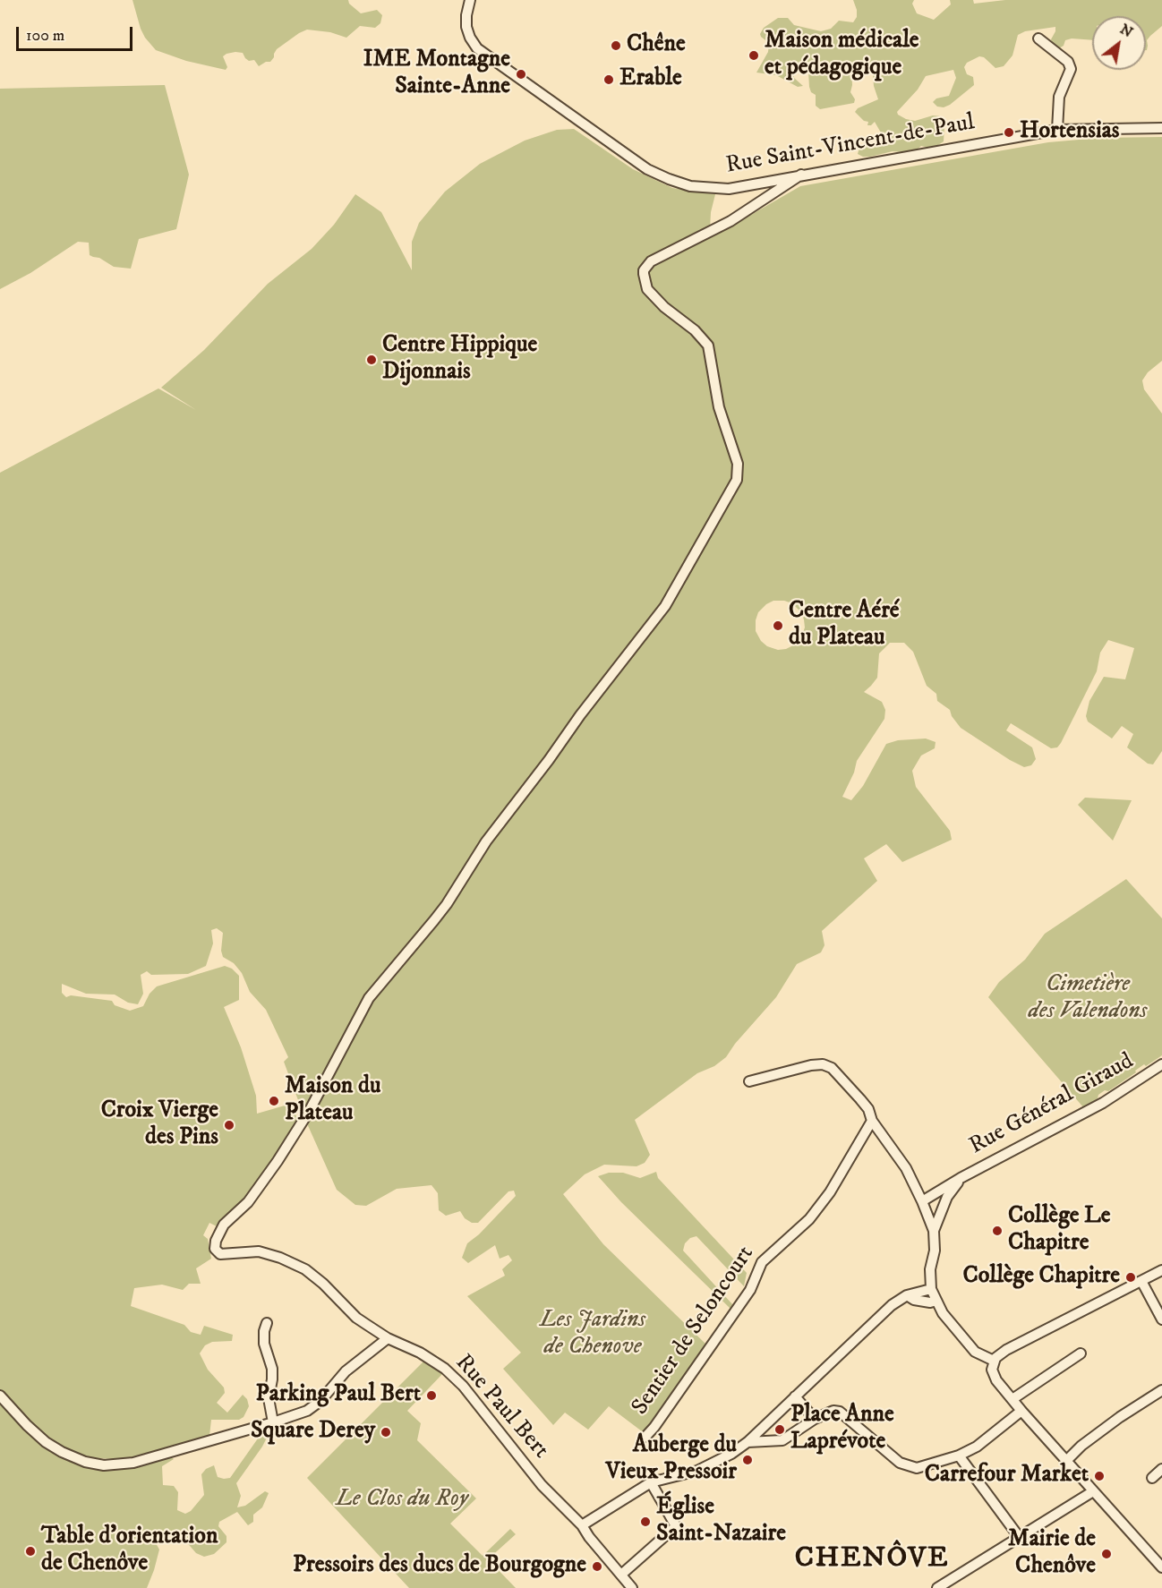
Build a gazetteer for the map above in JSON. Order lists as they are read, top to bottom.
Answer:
{
  "streets": {
    "street": [
      "Rue Saint-Vincent-de-Paul",
      "Rue Général Giraud",
      "Sentier de Seloncourt",
      "Rue Paul Bert"
    ]
  },
  "crossings": [
    ["Rue Saint-Vincent-de-Paul", "Rue Paul Bert"]
  ],
  "districts": ["CHENÔVE"],
  "parks": ["Cimetière des Valendons", "Les Jardins de Chenove", "Le Clos du Roy"],
  "places": [
    "Chêne",
    "Maison médicale et pédagogique",
    "IME Montagne Sainte-Anne",
    "Erable",
    "Hortensias",
    "Centre Hippique Dijonnais",
    "Centre Aéré du Plateau",
    "Maison du Plateau",
    "Croix Vierge des Pins",
    "Collège Le Chapitre",
    "Collège Chapitre",
    "Parking Paul Bert",
    "Place Anne Laprévote",
    "Square Derey",
    "Auberge du Vieux Pressoir",
    "Carrefour Market",
    "Église Saint-Nazaire",
    "Table d'orientation de Chenôve",
    "Mairie de Chenôve",
    "Pressoirs des ducs de Bourgogne"
  ],
  "scale_bar": "100 m",
  "north": "top right"
}
